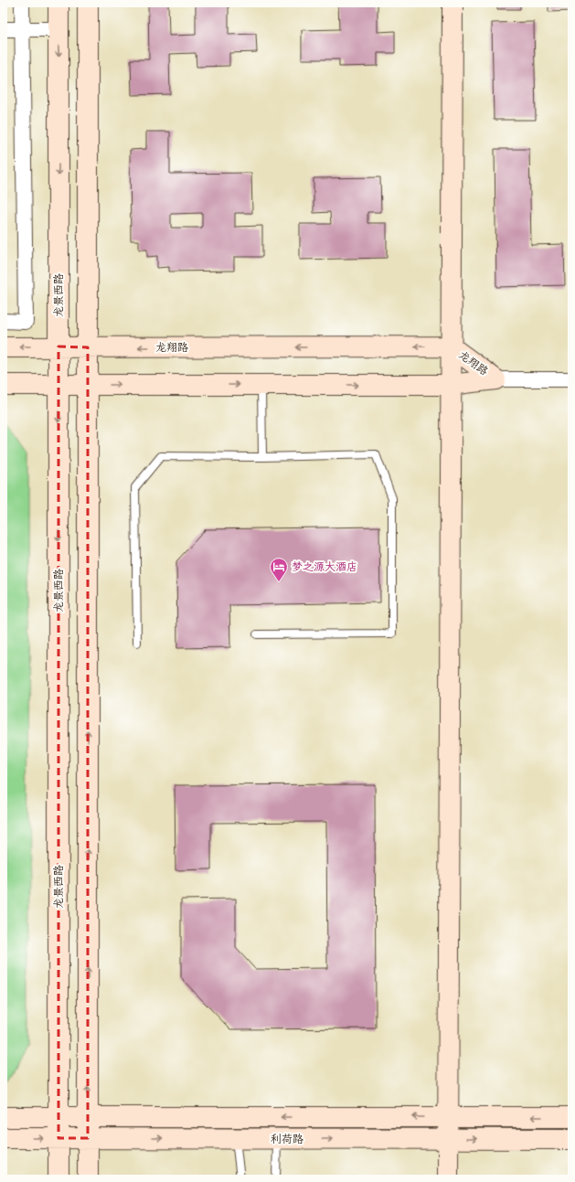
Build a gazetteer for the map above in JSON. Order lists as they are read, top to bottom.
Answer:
{
  "streets": {
    "main road": ["龙景西路", "龙翔路", "利荷路"]
  },
  "crossings": [
    ["龙景西路", "龙翔路"],
    ["龙景西路", "利荷路"]
  ],
  "places": {
    "hotel": ["梦之源大酒店"]
  }
}
